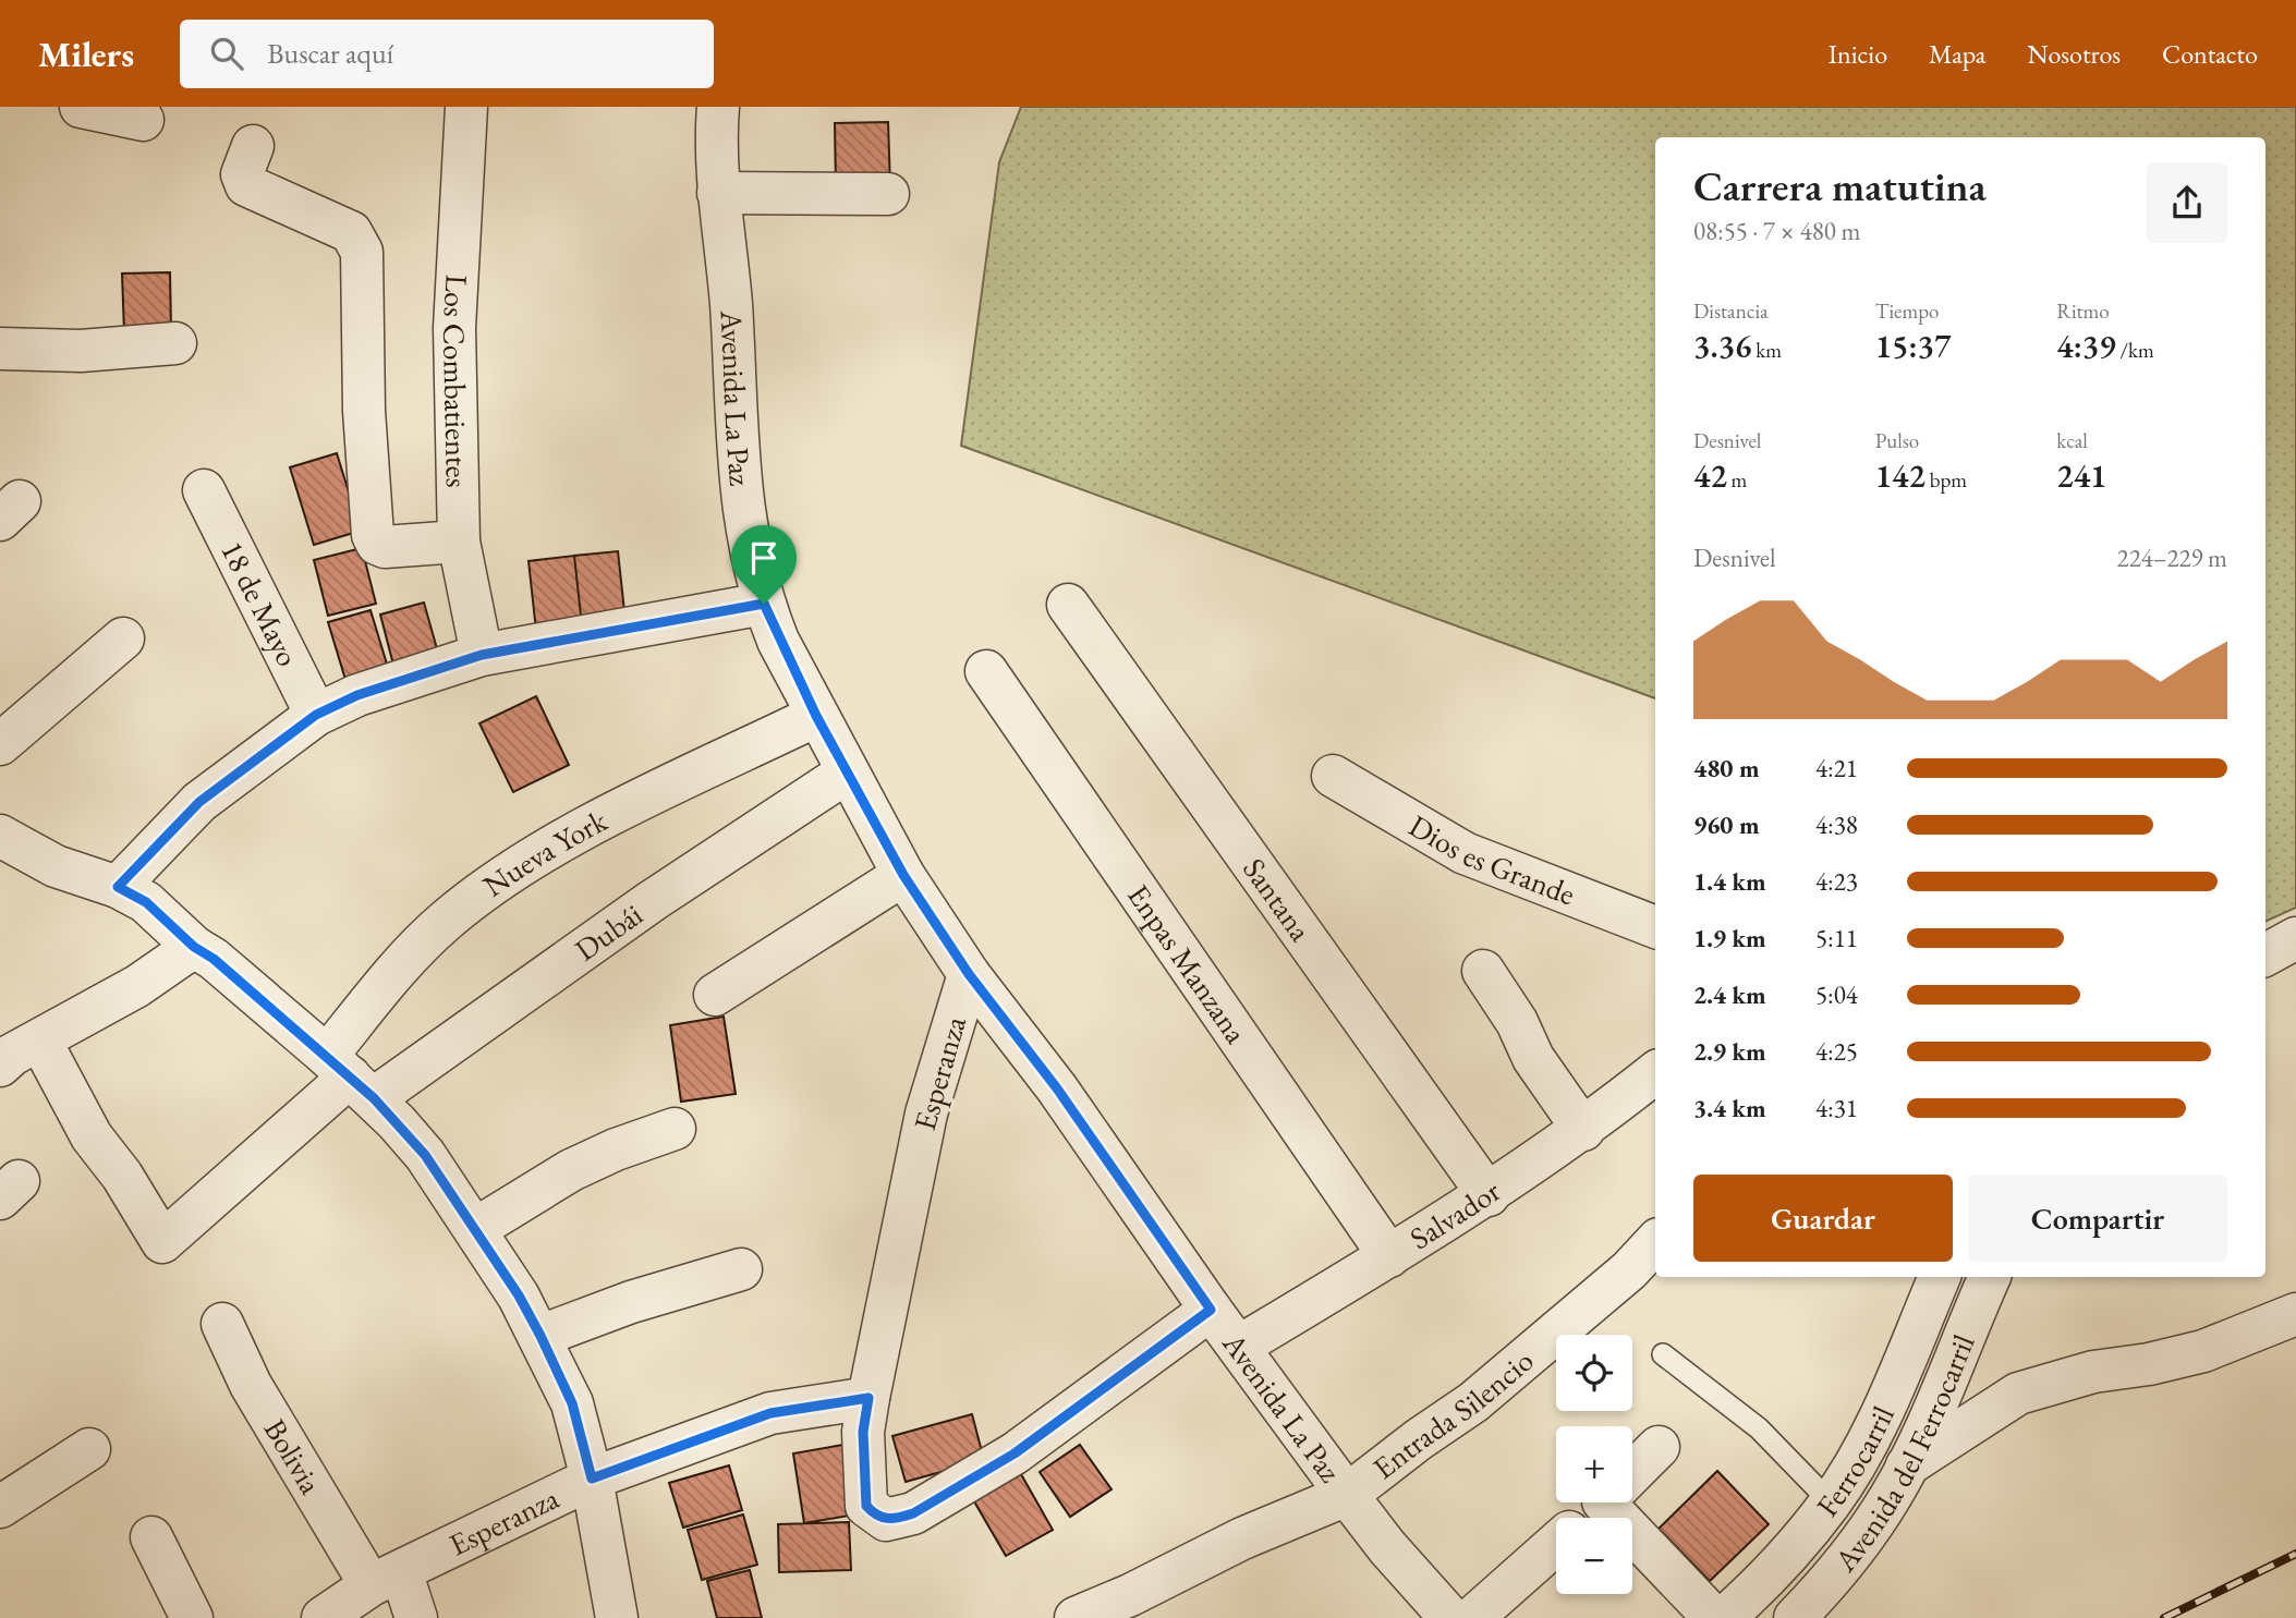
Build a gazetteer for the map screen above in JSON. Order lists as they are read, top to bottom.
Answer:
{
  "streets": {
    "street": [
      "Los Combatientes",
      "Avenida La Paz",
      "18 de Mayo",
      "Nueva York",
      "Dios es Grande",
      "Santana",
      "Dubái",
      "Enpas Manzana",
      "Esperanza",
      "Salvador",
      "Entrada Silencio",
      "Avenida del Ferrocarril",
      "Bolivia",
      "Ferrocarril"
    ]
  },
  "crossings": [
    ["Avenida La Paz", "Nueva York"],
    ["Avenida La Paz", "Dubái"],
    ["Avenida La Paz", "Esperanza"],
    ["Avenida La Paz", "Salvador"],
    ["Avenida La Paz", "Entrada Silencio"],
    ["Nueva York", "Dubái"],
    ["Santana", "Salvador"],
    ["Enpas Manzana", "Salvador"],
    ["Esperanza", "Bolivia"]
  ],
  "page": {
    "header": "Milers",
    "search": "Buscar aquí",
    "nav": [
      "Inicio",
      "Mapa",
      "Nosotros",
      "Contacto"
    ],
    "heading": ["Carrera matutina", "08:55 · 7 × 480 m"],
    "stats": [
      ["Distancia", "3.36 km"],
      ["Tiempo", "15:37"],
      ["Ritmo", "4:39 /km"],
      ["Desnivel", "42 m"],
      ["Pulso", "142 bpm"],
      ["kcal", "241"]
    ],
    "chart": ["Desnivel", "224–229 m"],
    "list": [
      {
        "name": "480 m",
        "note": "4:21"
      },
      {
        "name": "960 m",
        "note": "4:38"
      },
      {
        "name": "1.4 km",
        "note": "4:23"
      },
      {
        "name": "1.9 km",
        "note": "5:11"
      },
      {
        "name": "2.4 km",
        "note": "5:04"
      },
      {
        "name": "2.9 km",
        "note": "4:25"
      },
      {
        "name": "3.4 km",
        "note": "4:31"
      }
    ],
    "buttons": ["Guardar", "Compartir"],
    "map_buttons": ["+", "−"]
  }
}
